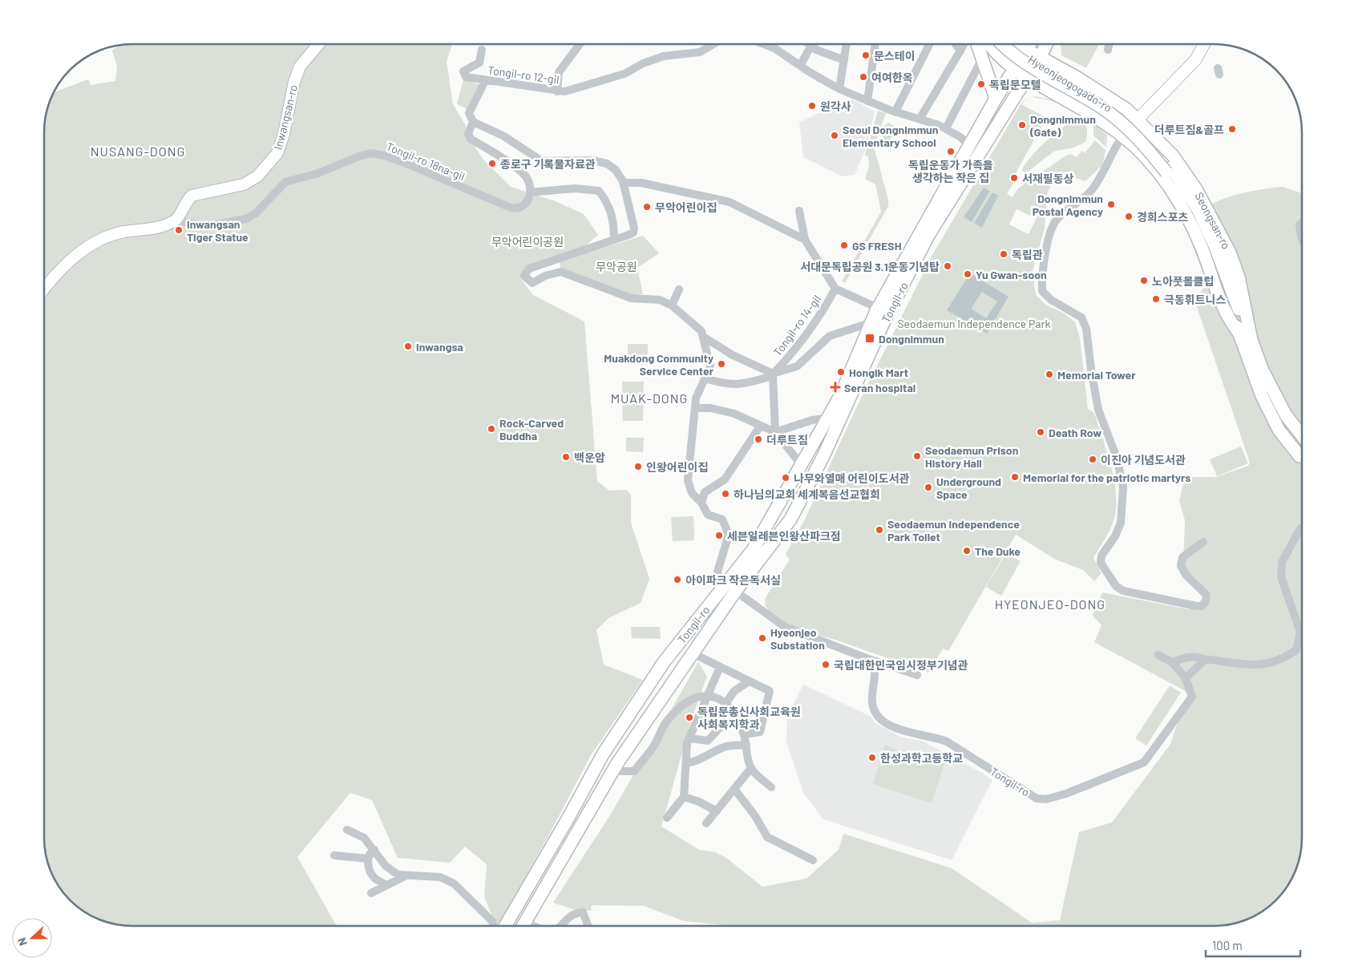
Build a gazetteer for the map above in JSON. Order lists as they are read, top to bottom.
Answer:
{
  "streets": {
    "main road": ["Hyeonjeogogado-ro", "Seongsan-ro", "Tongil-ro"],
    "street": [
      "Tongil-ro 12-gil",
      "Inwangsan-ro",
      "Tongil-ro 18na-gil",
      "Tongil-ro 14-gil"
    ]
  },
  "crossings": [
    ["Hyeonjeogogado-ro", "Seongsan-ro"],
    ["Inwangsan-ro", "Tongil-ro 18na-gil"],
    ["Seongsan-ro", "Tongil-ro"],
    ["Tongil-ro", "Tongil-ro 14-gil"]
  ],
  "districts": ["NUSANG-DONG", "MUAK-DONG", "HYEONJEO-DONG"],
  "parks": ["무악어린이공원", "무악공원", "Seodaemun Independence Park"],
  "places": {
    "other": [
      "문스테이",
      "여여한옥",
      "독립문모텔",
      "원각사",
      "Dongnimmun (Gate)",
      "더루트짐&골프",
      "Seoul Dongnimmun Elementary School",
      "독립운동가 가족을 생각하는 작은 집",
      "종로구 기록물자료관",
      "서재필동상",
      "Dongnimmun Postal Agency",
      "무악어린이집",
      "경희스포츠",
      "Inwangsan Tiger Statue",
      "GS FRESH",
      "독립관",
      "서대문독립공원 3.1운동기념탑",
      "Yu Gwan-soon",
      "노아풋볼클럽",
      "극동휘트니스",
      "Inwangsa",
      "Muakdong Community Service Center",
      "Hongik Mart",
      "Memorial Tower",
      "Rock-Carved Buddha",
      "Death Row",
      "더루트짐",
      "Seodaemun Prison History Hall",
      "백운암",
      "이진아 기념도서관",
      "인왕어린이집",
      "Memorial for the patriotic martyrs",
      "나무와열매 어린이도서관",
      "Underground Space",
      "하나님의교회 세계복음선교협회",
      "Seodaemun Independence Park Toilet",
      "세븐일레븐인왕산파크점",
      "The Duke",
      "아이파크 작은독서실",
      "Hyeonjeo Substation",
      "국립대한민국임시정부기념관",
      "독립문총신사회교육원 사회복지학과",
      "한성과학고등학교"
    ],
    "transit": ["Dongnimmun"],
    "health": ["Seran hospital"]
  },
  "scale_bar": "100 m",
  "north": "left"
}
